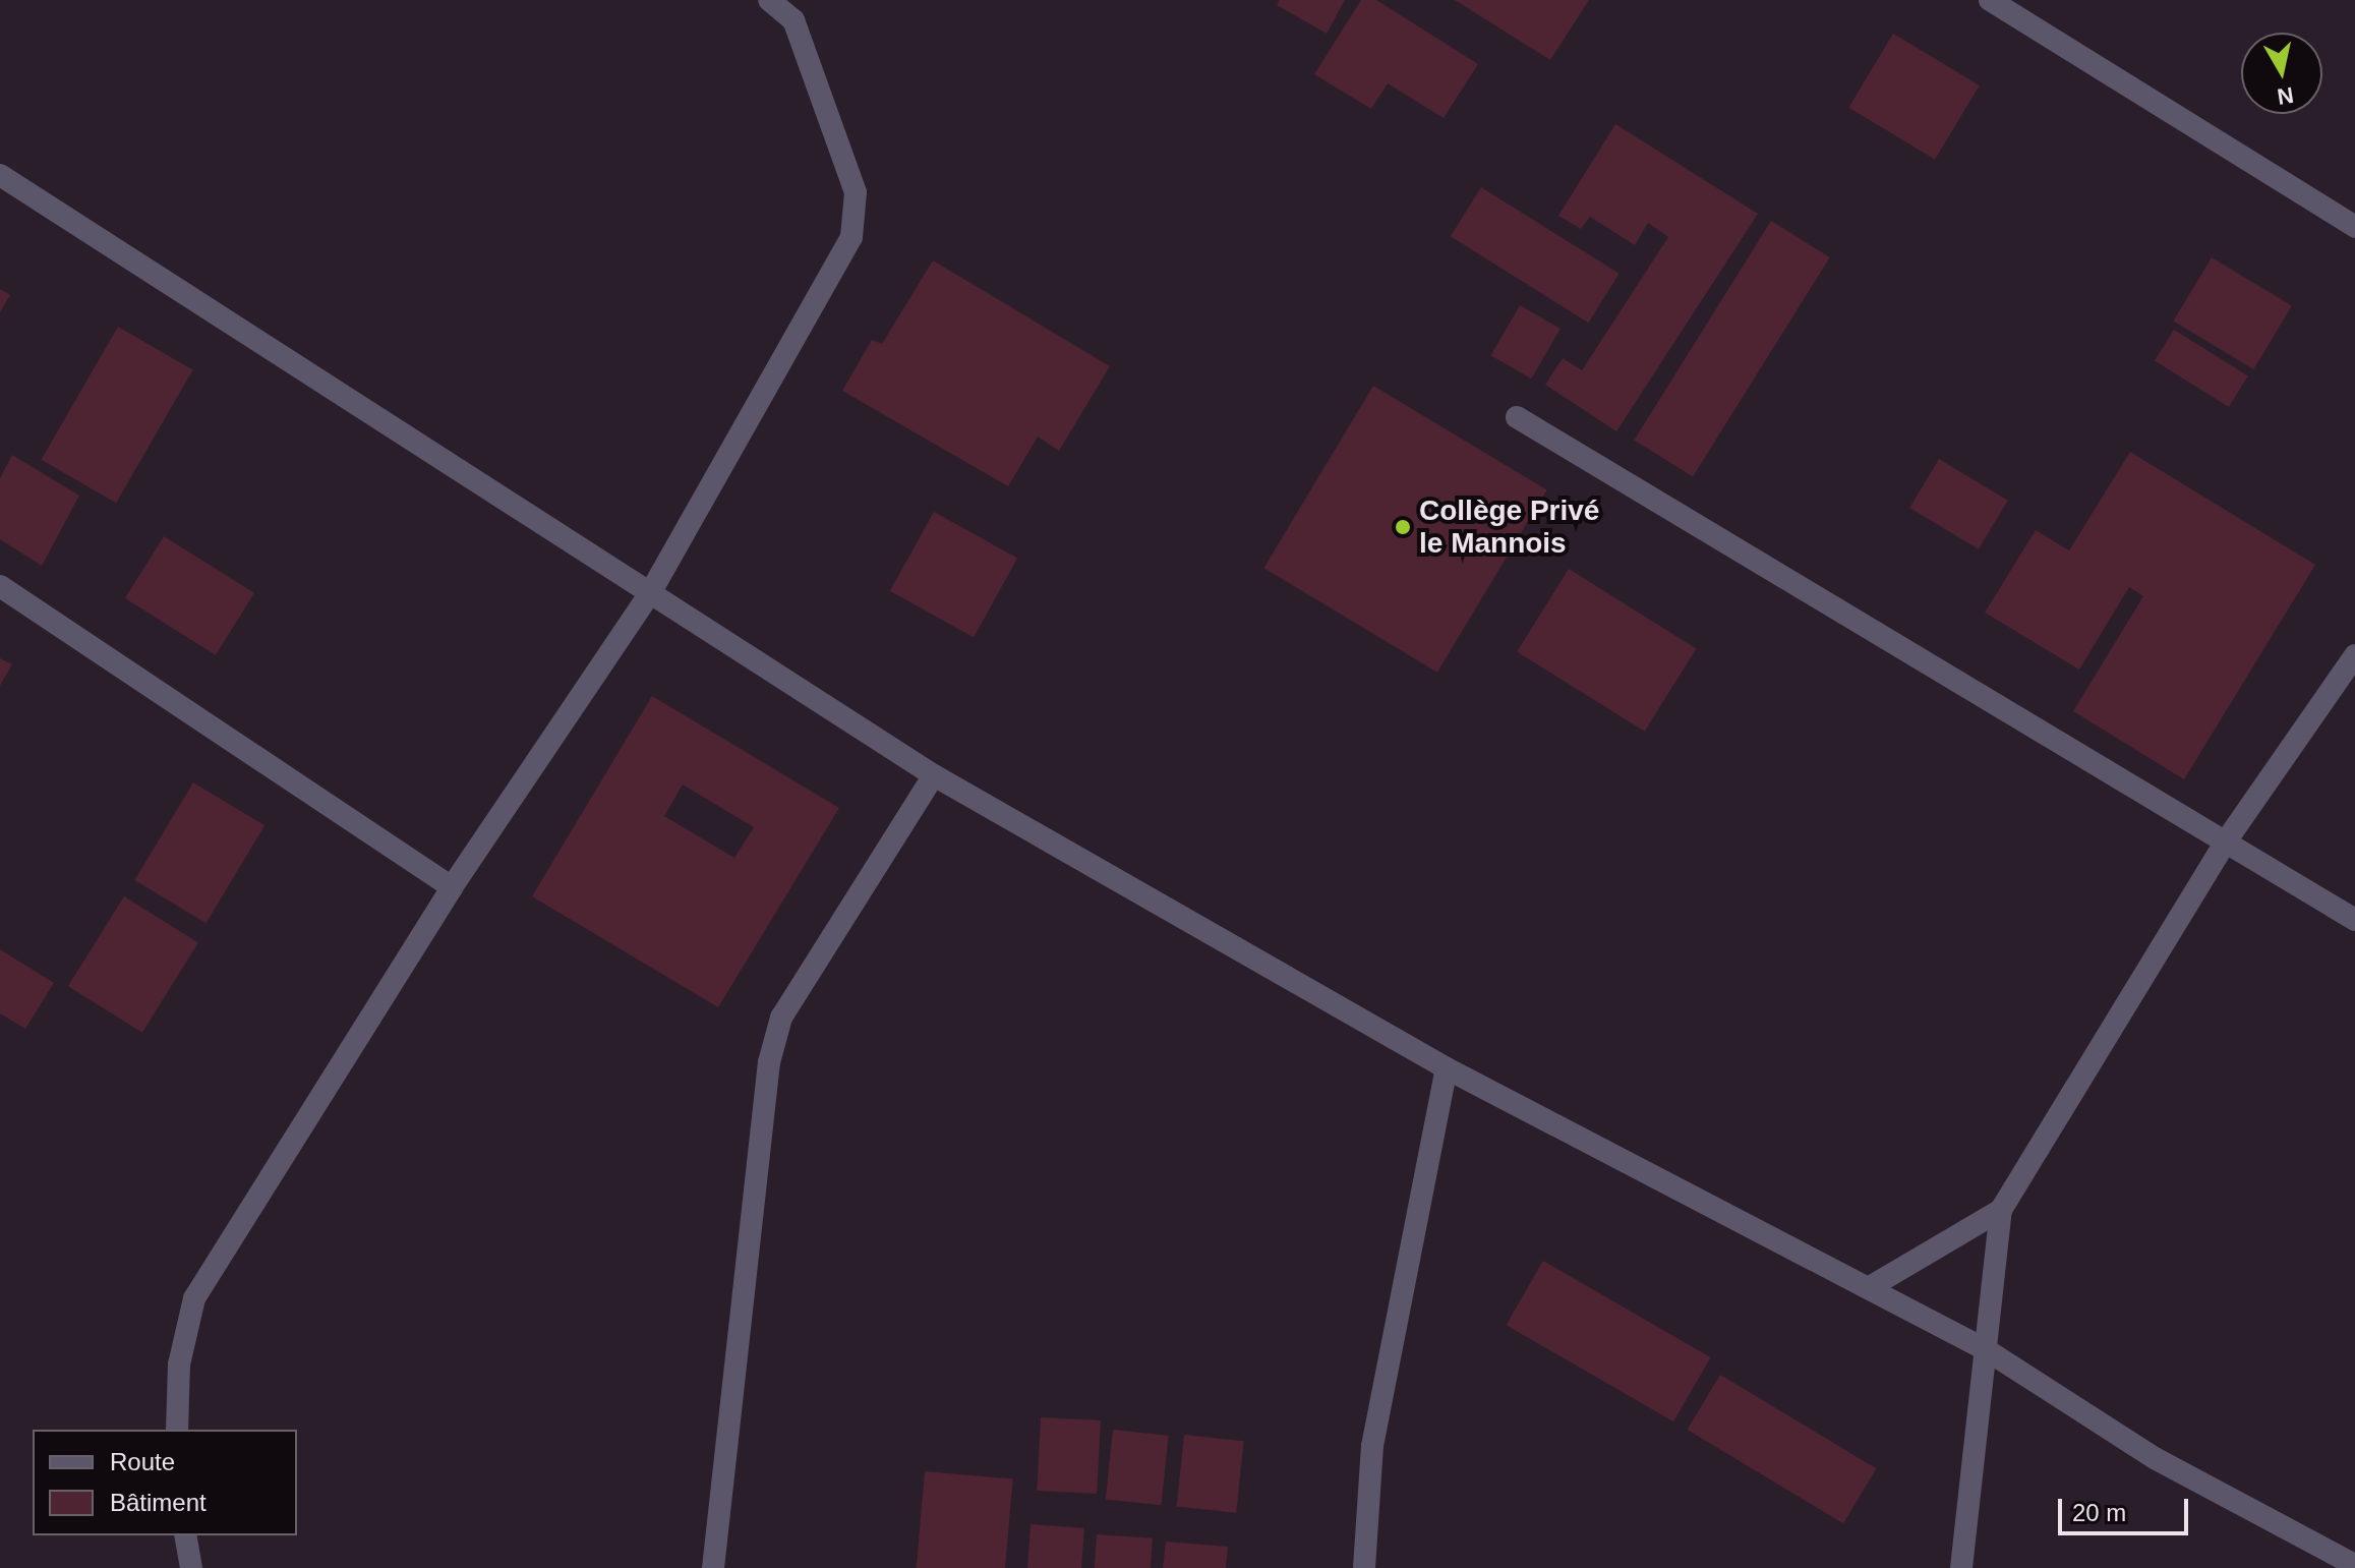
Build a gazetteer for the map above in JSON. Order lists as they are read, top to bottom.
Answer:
{
  "places": ["Collège Privé le Mannois"],
  "legend": ["Route", "Bâtiment"],
  "scale_bar": "20 m",
  "north": "bottom"
}
